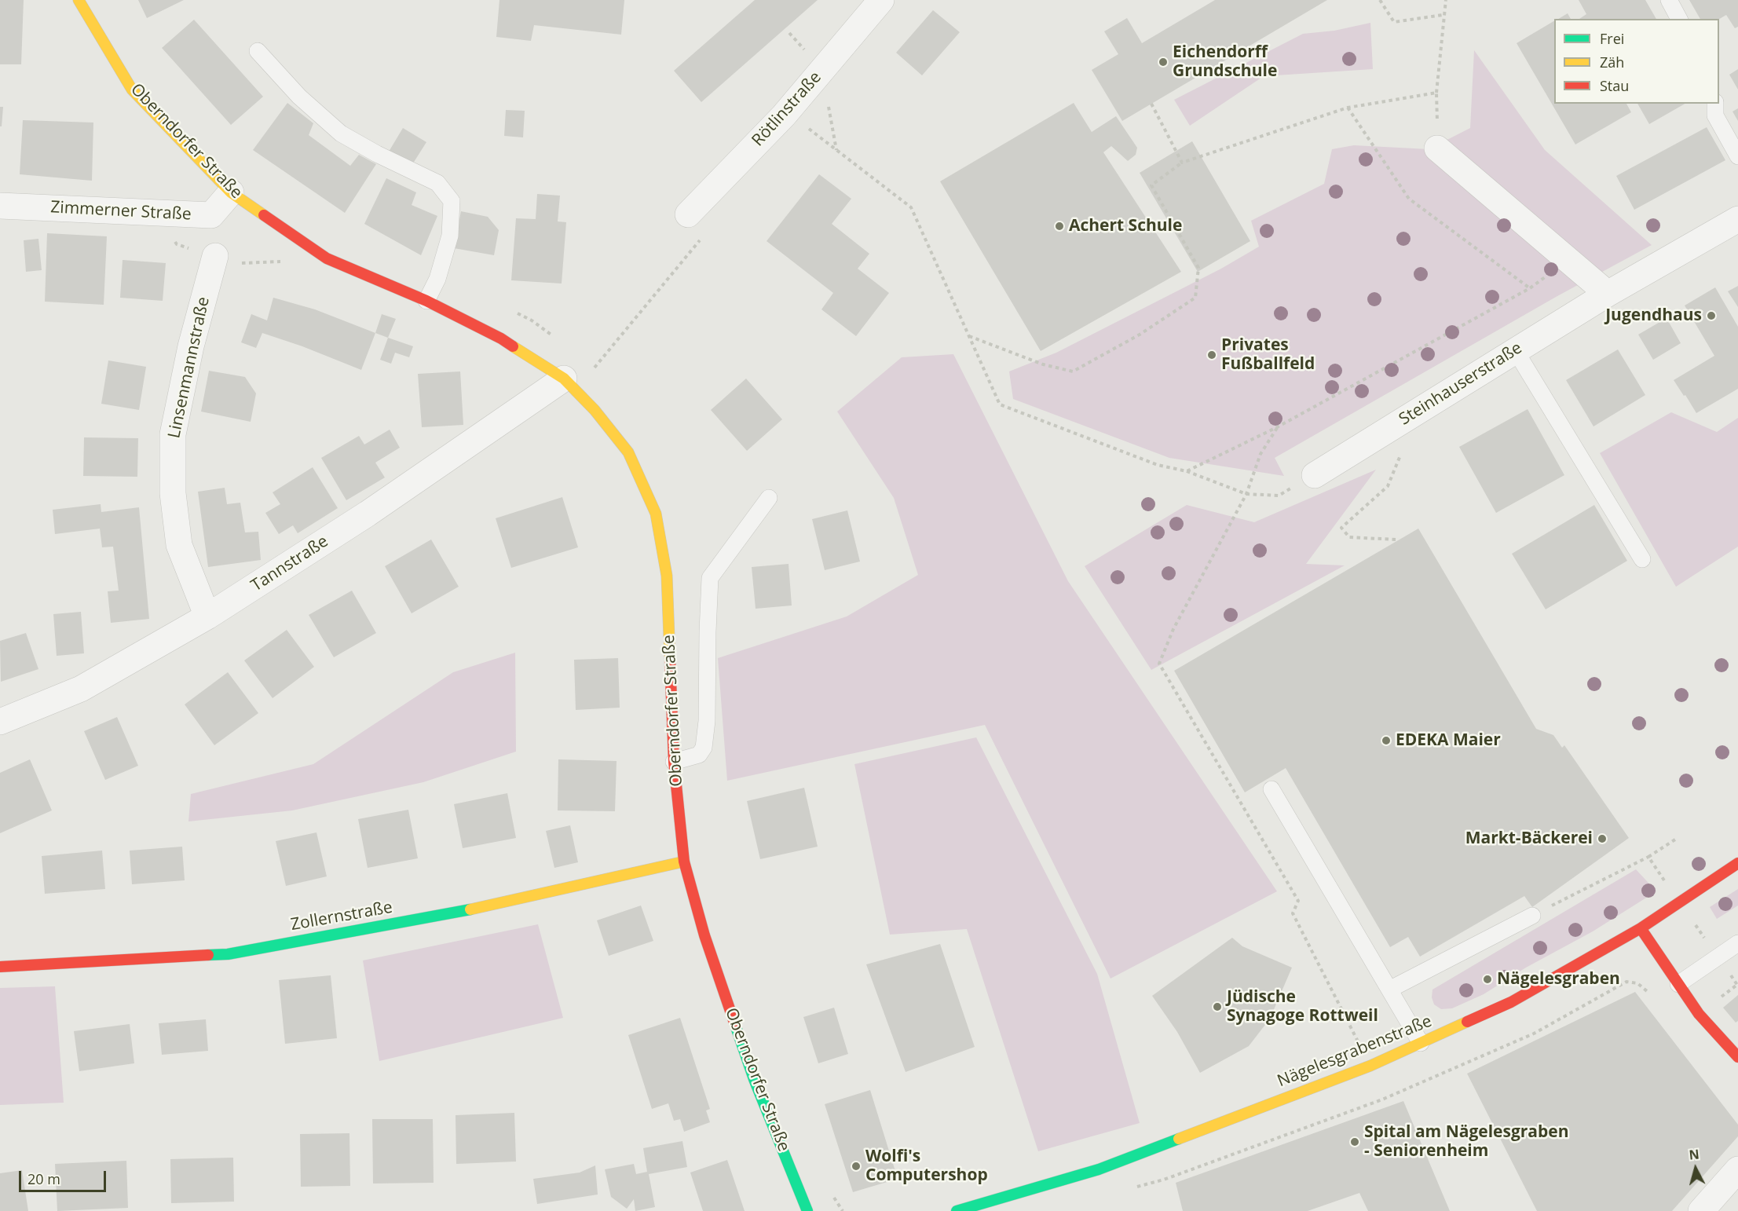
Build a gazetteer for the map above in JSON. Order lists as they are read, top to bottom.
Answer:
{
  "streets": {
    "street": [
      "Rötlinstraße",
      "Oberndorfer Straße",
      "Zimmerner Straße",
      "Linsenmannstraße",
      "Steinhauserstraße",
      "Tannstraße",
      "Zollernstraße",
      "Nägelesgrabenstraße"
    ]
  },
  "crossings": [
    ["Oberndorfer Straße", "Zimmerner Straße"],
    ["Oberndorfer Straße", "Tannstraße"],
    ["Oberndorfer Straße", "Zollernstraße"],
    ["Linsenmannstraße", "Tannstraße"]
  ],
  "places": [
    "Eichendorff Grundschule",
    "Achert Schule",
    "Jugendhaus",
    "Privates Fußballfeld",
    "EDEKA Maier",
    "Markt-Bäckerei",
    "Nägelesgraben",
    "Jüdische Synagoge Rottweil",
    "Spital am Nägelesgraben - Seniorenheim",
    "Wolfi's Computershop"
  ],
  "legend": ["Frei", "Zäh", "Stau"],
  "scale_bar": "20 m",
  "north": "top"
}
